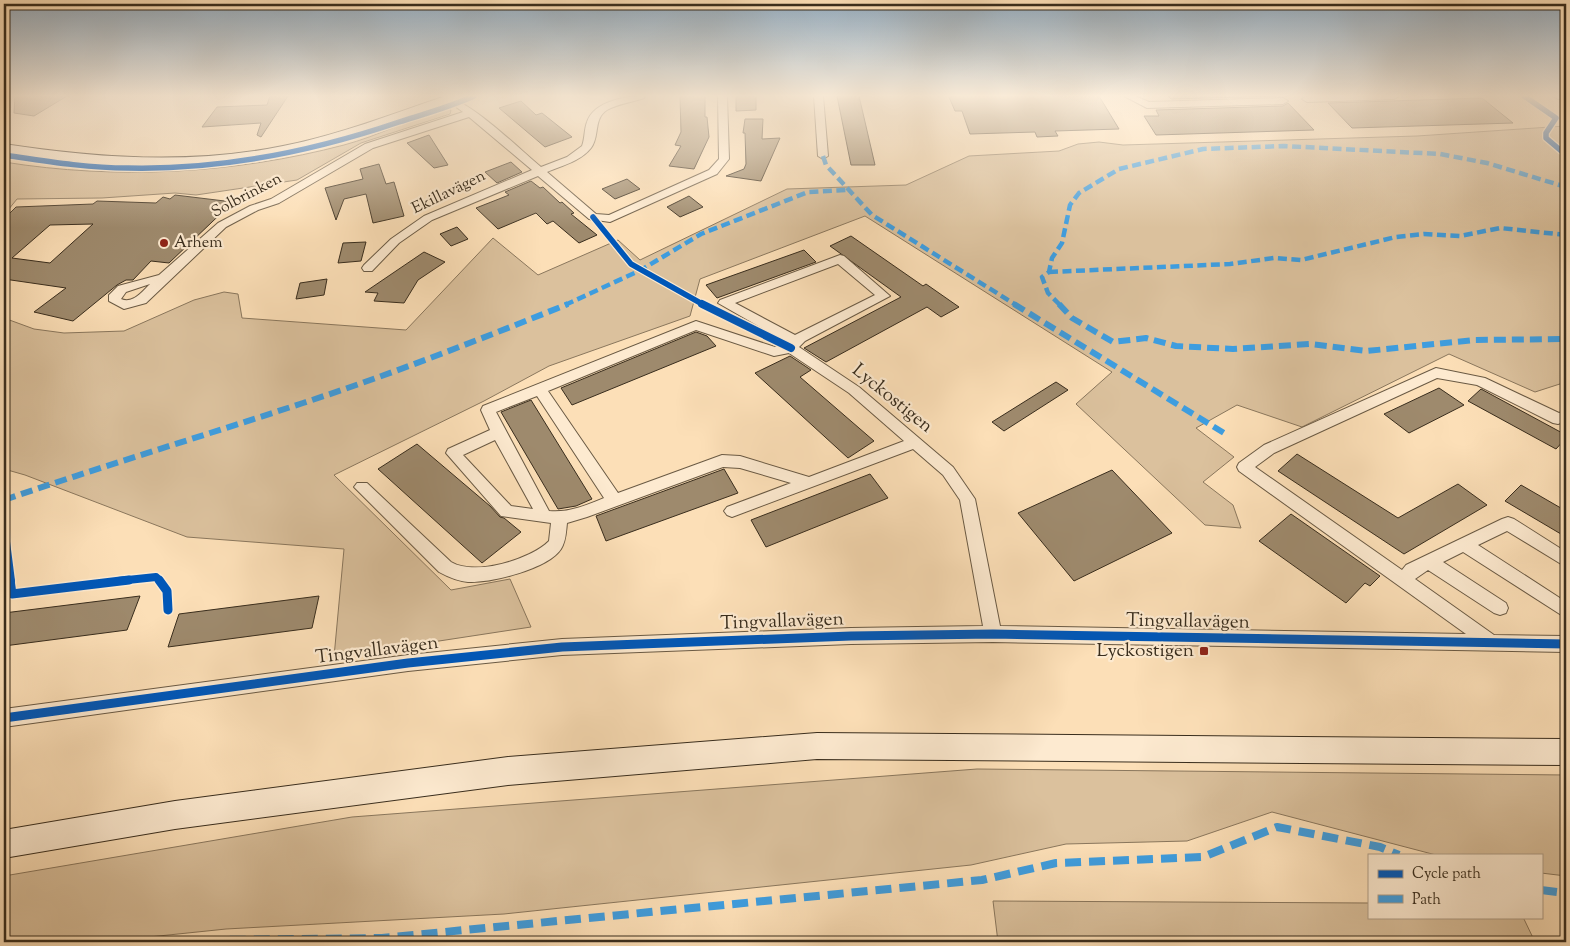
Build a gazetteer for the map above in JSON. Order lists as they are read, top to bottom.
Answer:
{
  "streets": {
    "street": [
      "Ekillavägen",
      "Solbrinken",
      "Lyckostigen",
      "Tingvallavägen"
    ]
  },
  "crossings": [
    ["Lyckostigen", "Tingvallavägen"]
  ],
  "places": {
    "other": ["Arhem"],
    "transit": ["Lyckostigen"]
  },
  "legend": ["Cycle path", "Path"]
}
